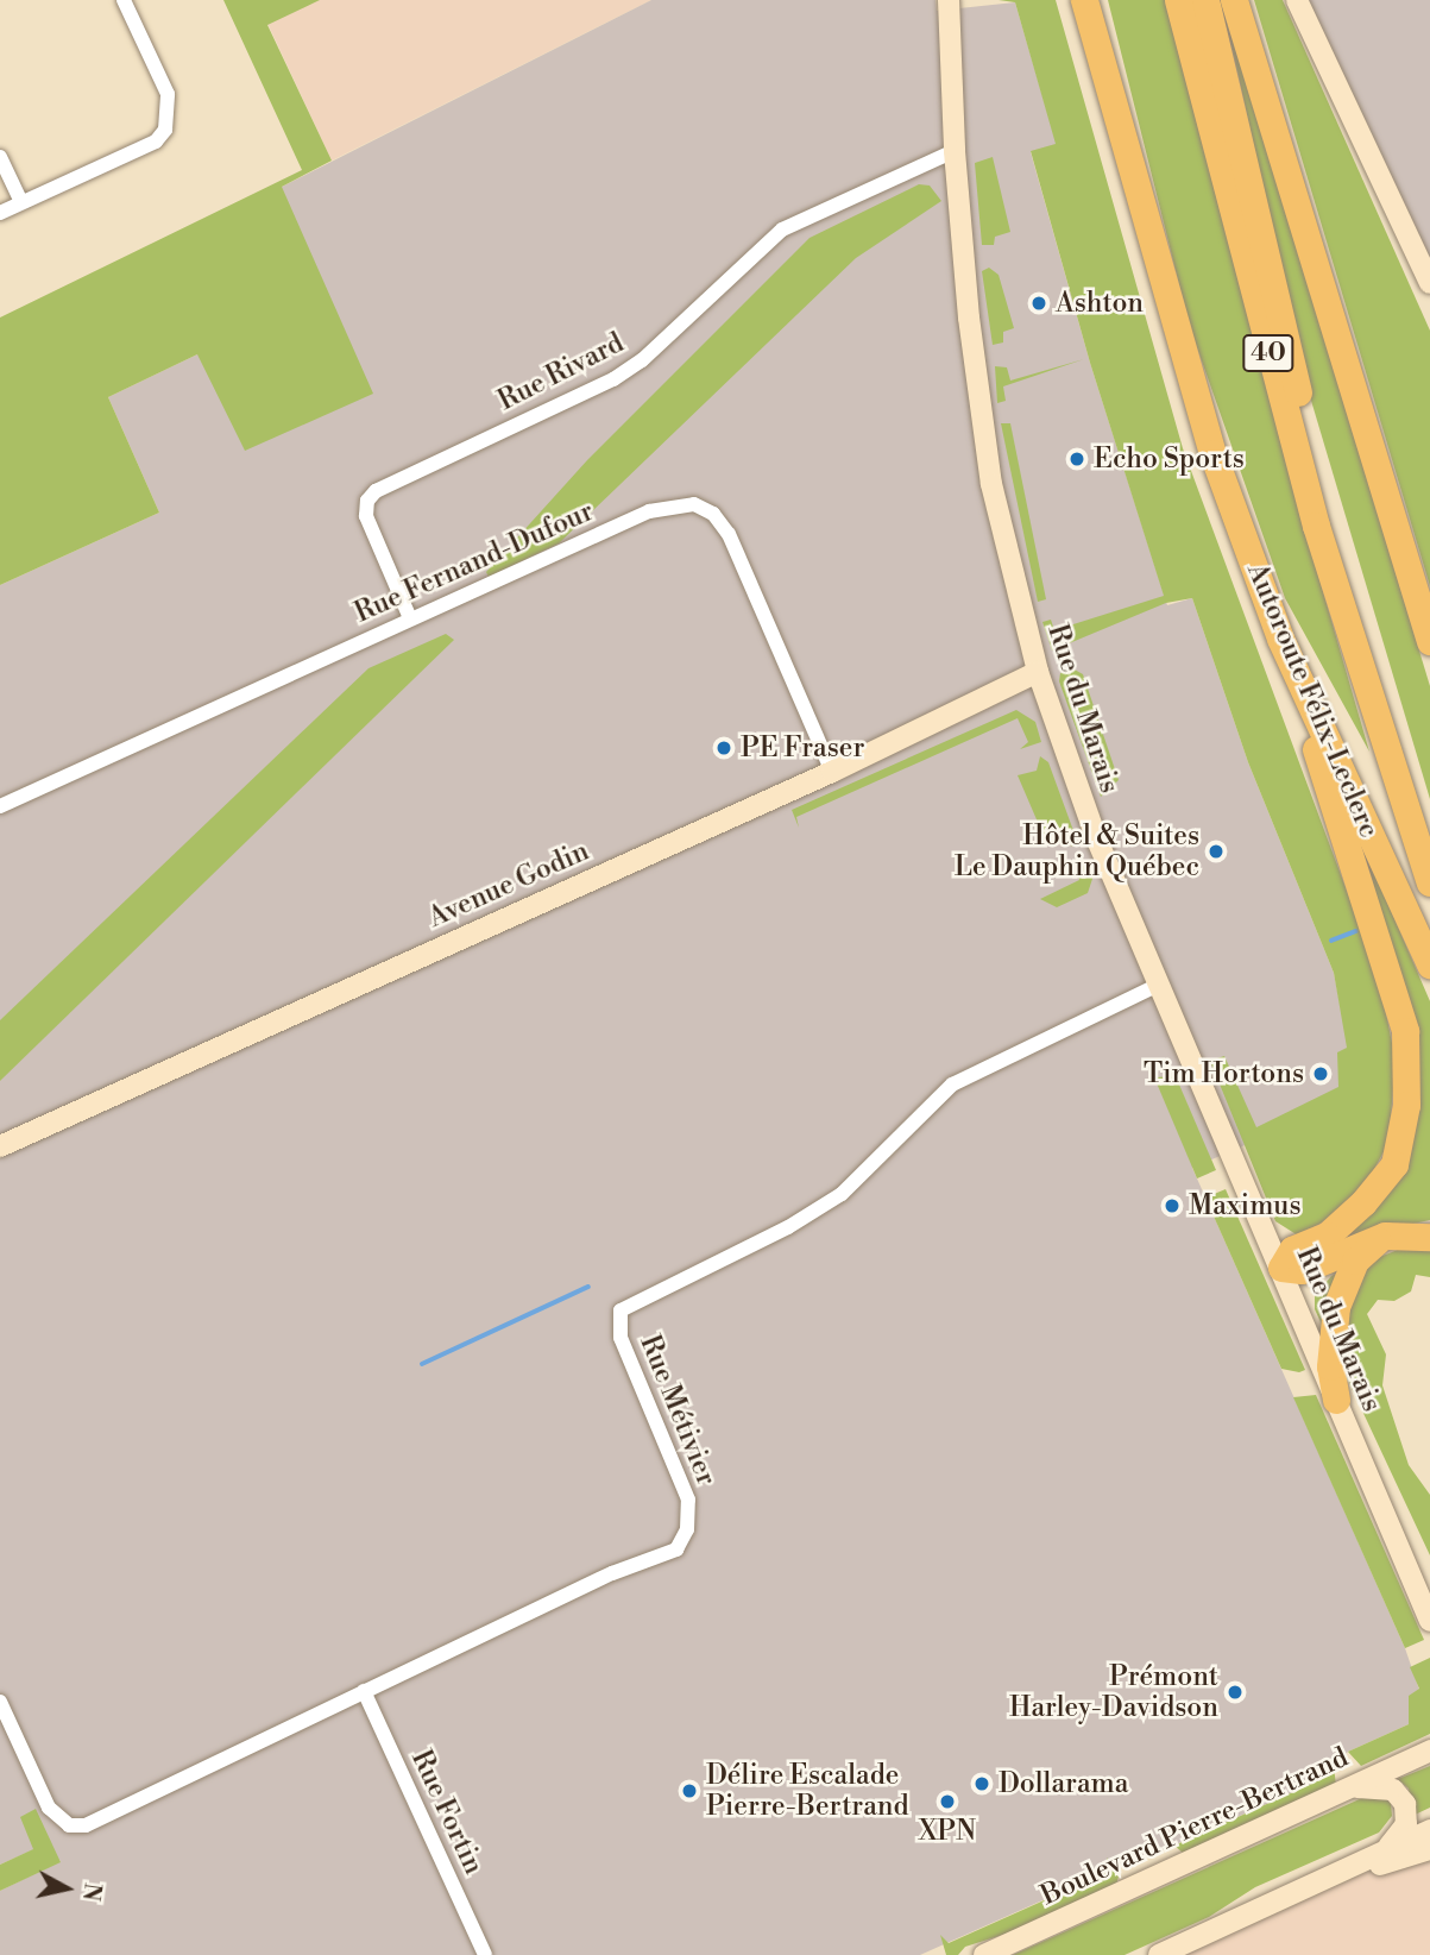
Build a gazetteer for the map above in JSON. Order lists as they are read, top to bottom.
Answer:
{
  "streets": {
    "highway": ["40", "Autoroute Félix-Leclerc"],
    "street": [
      "Rue Rivard",
      "Rue Fernand-Dufour",
      "Rue du Marais",
      "Avenue Godin",
      "Rue Métivier",
      "Rue Fortin",
      "Boulevard Pierre-Bertrand"
    ]
  },
  "crossings": [
    ["Rue Rivard", "Rue Fernand-Dufour"],
    ["Rue Rivard", "Rue du Marais"],
    ["Rue Fernand-Dufour", "Avenue Godin"],
    ["Rue du Marais", "Avenue Godin"],
    ["Rue du Marais", "Rue Métivier"],
    ["Rue Métivier", "Rue Fortin"]
  ],
  "places": [
    "Ashton",
    "Echo Sports",
    "PE Fraser",
    "Hôtel & Suites Le Dauphin Québec",
    "Tim Hortons",
    "Maximus",
    "Prémont Harley-Davidson",
    "Dollarama",
    "Délire Escalade Pierre-Bertrand",
    "XPN"
  ],
  "north": "right"
}
